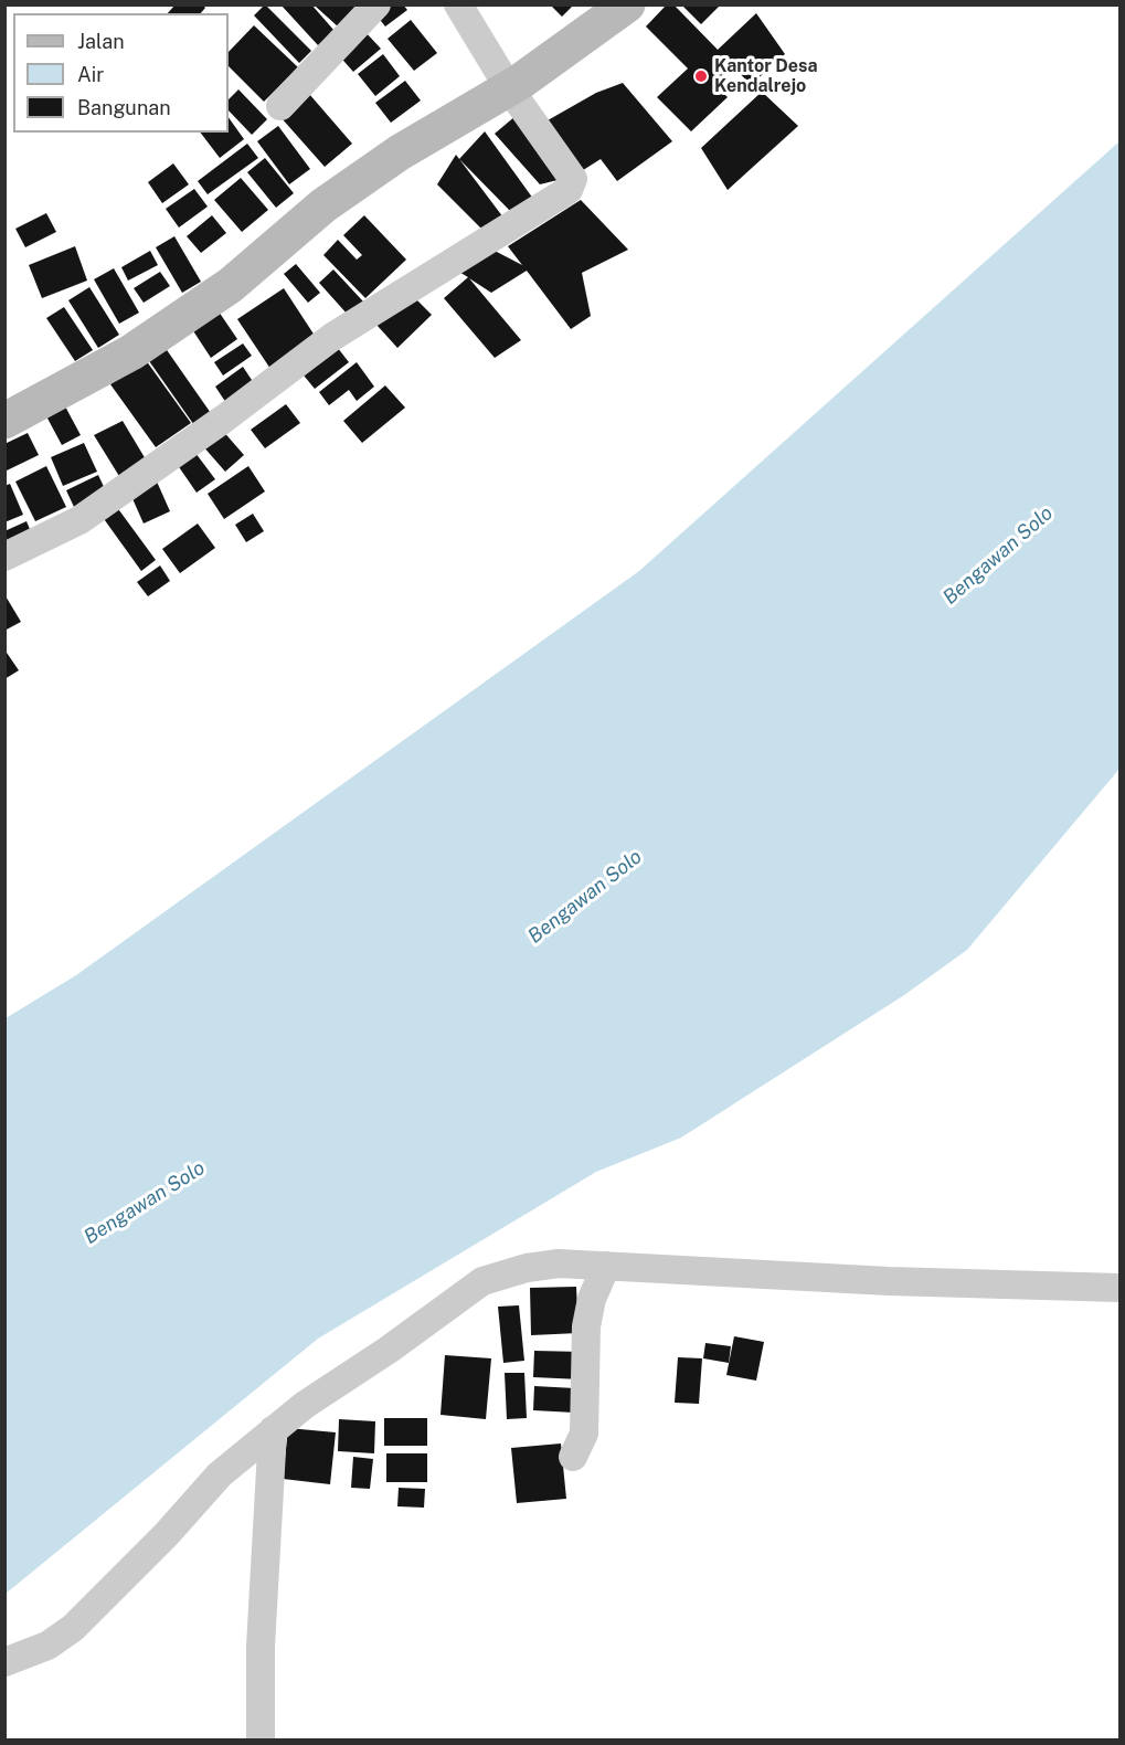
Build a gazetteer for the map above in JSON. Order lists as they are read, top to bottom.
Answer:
{
  "water": ["Bengawan Solo"],
  "places": ["Kantor Desa Kendalrejo"],
  "legend": ["Jalan", "Air", "Bangunan"]
}
